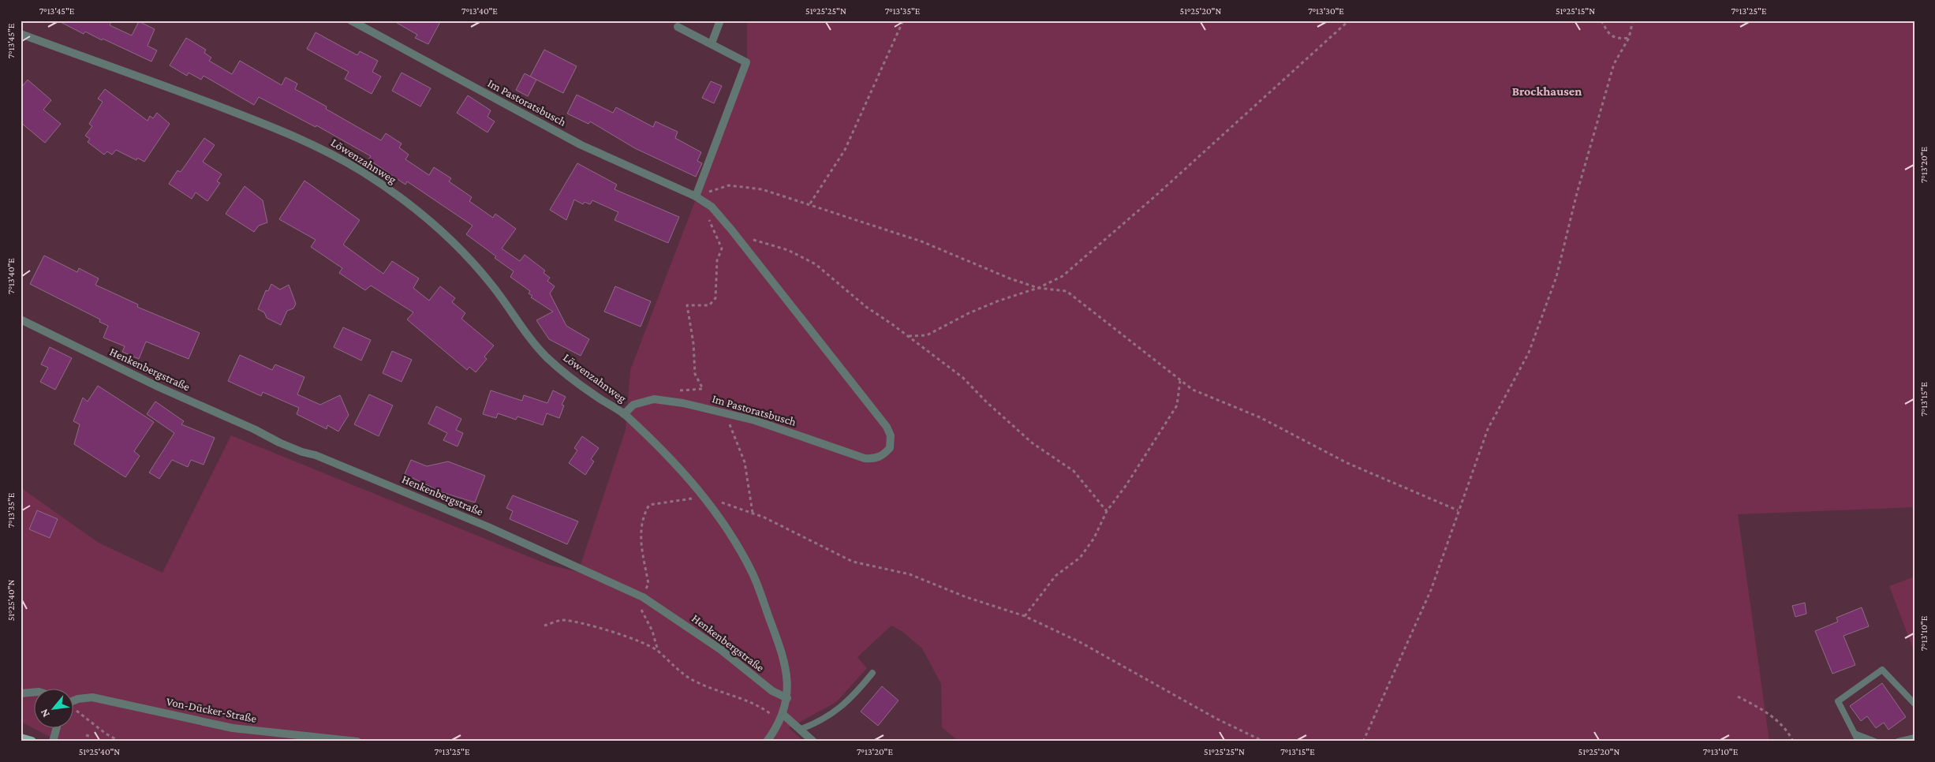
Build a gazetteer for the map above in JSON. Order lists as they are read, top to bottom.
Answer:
{
  "streets": {
    "street": [
      "Im Pastoratsbusch",
      "Löwenzahnweg",
      "Henkenbergstraße",
      "Von-Dücker-Straße"
    ]
  },
  "crossings": [
    ["Im Pastoratsbusch", "Löwenzahnweg"]
  ],
  "districts": ["Brockhausen"],
  "north": "bottom left",
  "coordinates": [
    "7°13'45\"E",
    "7°13'40\"E",
    "51°25'25\"N",
    "7°13'35\"E",
    "51°25'20\"N",
    "7°13'30\"E",
    "51°25'15\"N",
    "7°13'25\"E",
    "7°13'20\"E",
    "7°13'15\"E",
    "51°25'40\"N",
    "7°13'10\"E"
  ]
}
